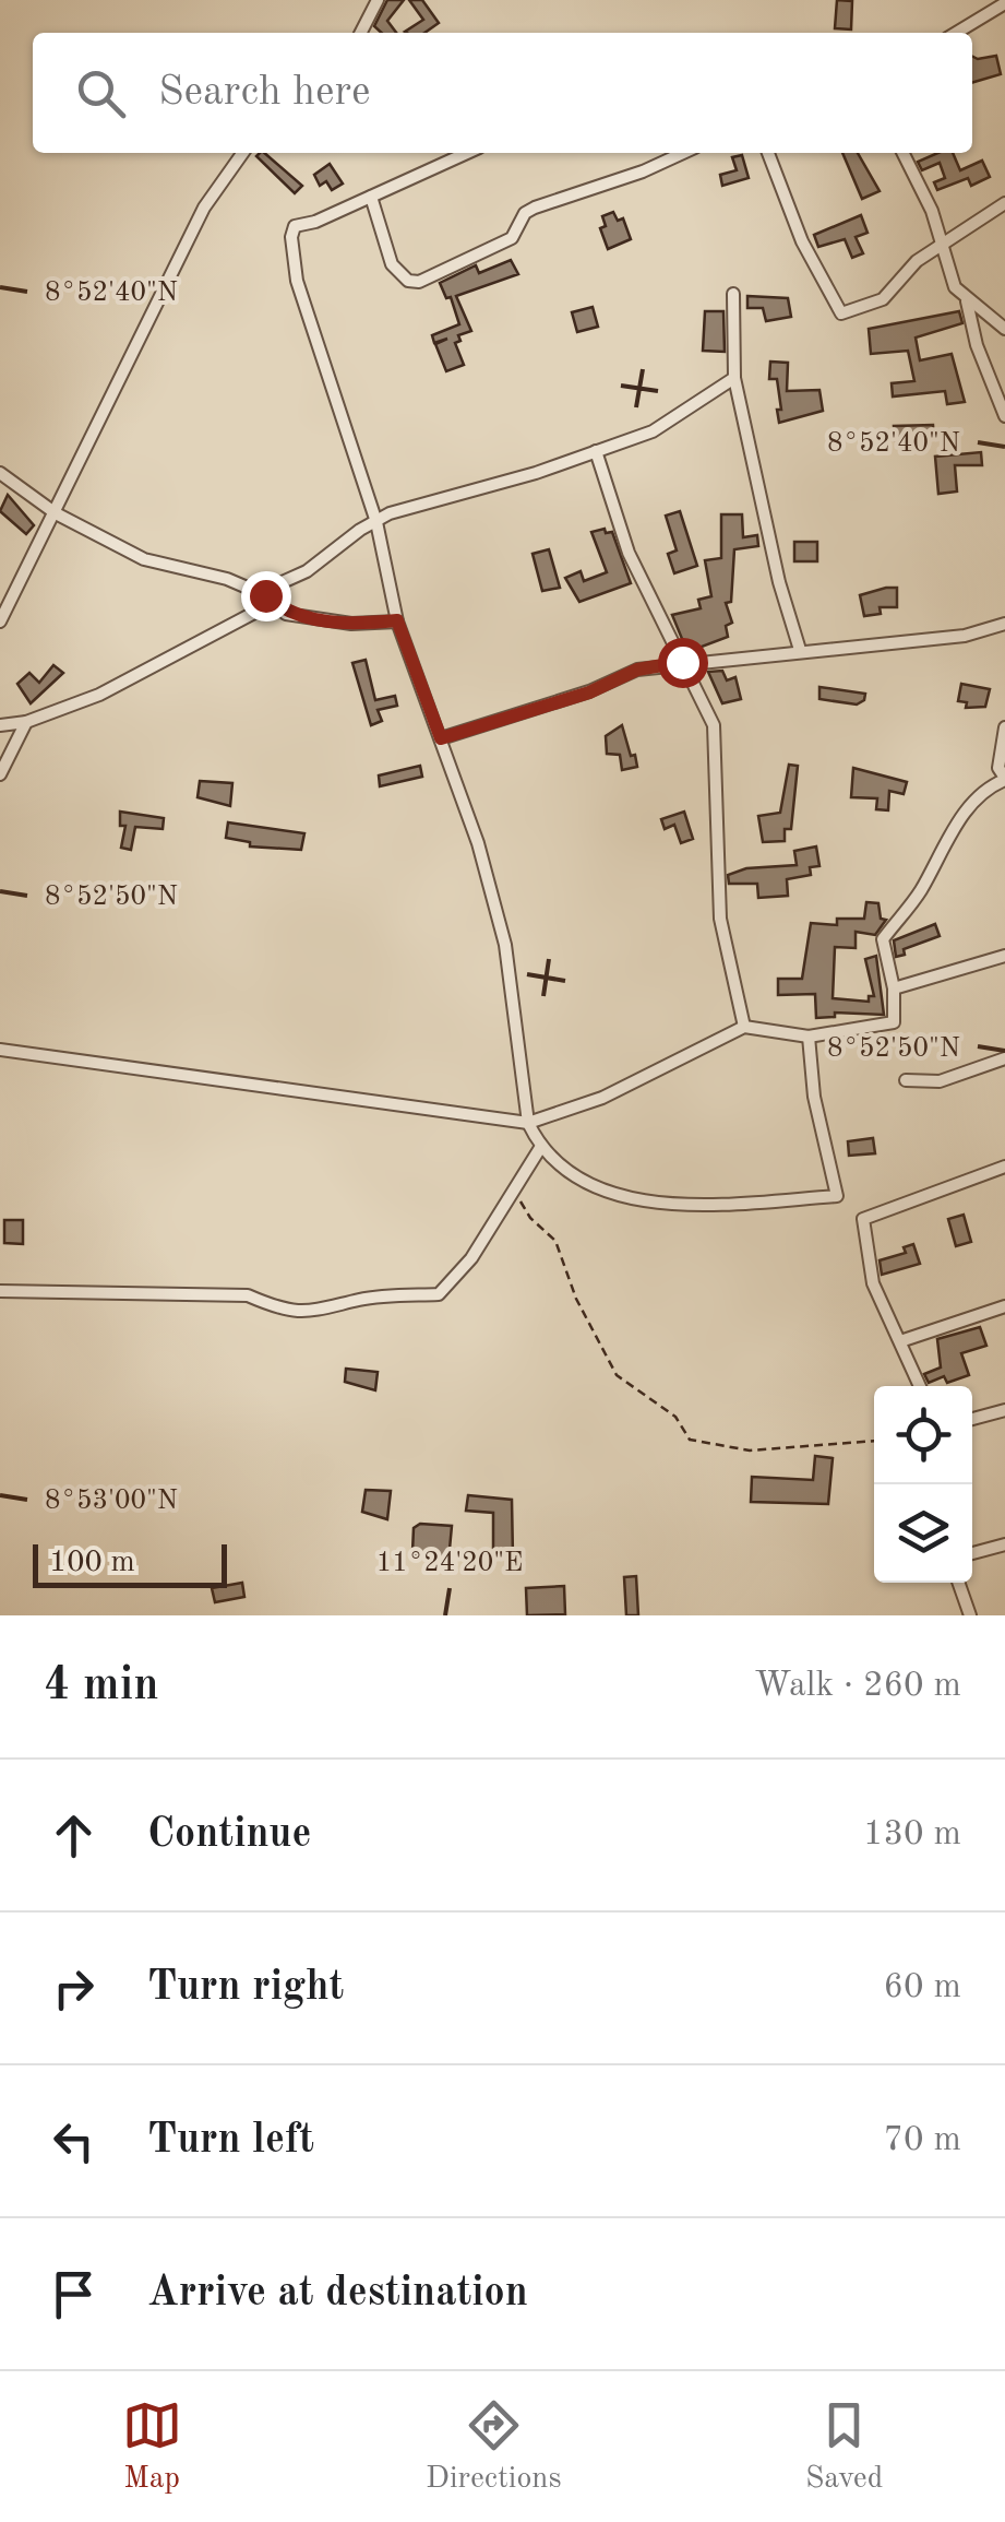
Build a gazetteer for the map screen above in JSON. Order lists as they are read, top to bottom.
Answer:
{
  "scale_bar": "100 m",
  "page": {
    "search": "Search here",
    "scale": "100 m",
    "heading": ["4 min", "Walk · 260 m"],
    "list": [
      ["Continue", "130 m"],
      ["Turn right", "60 m"],
      ["Turn left", "70 m"],
      "Arrive at destination"
    ],
    "nav": ["Map", "Directions", "Saved"]
  },
  "coordinates": [
    "8°52'40\"N",
    "8°52'50\"N",
    "8°53'00\"N",
    "11°24'20\"E"
  ]
}
